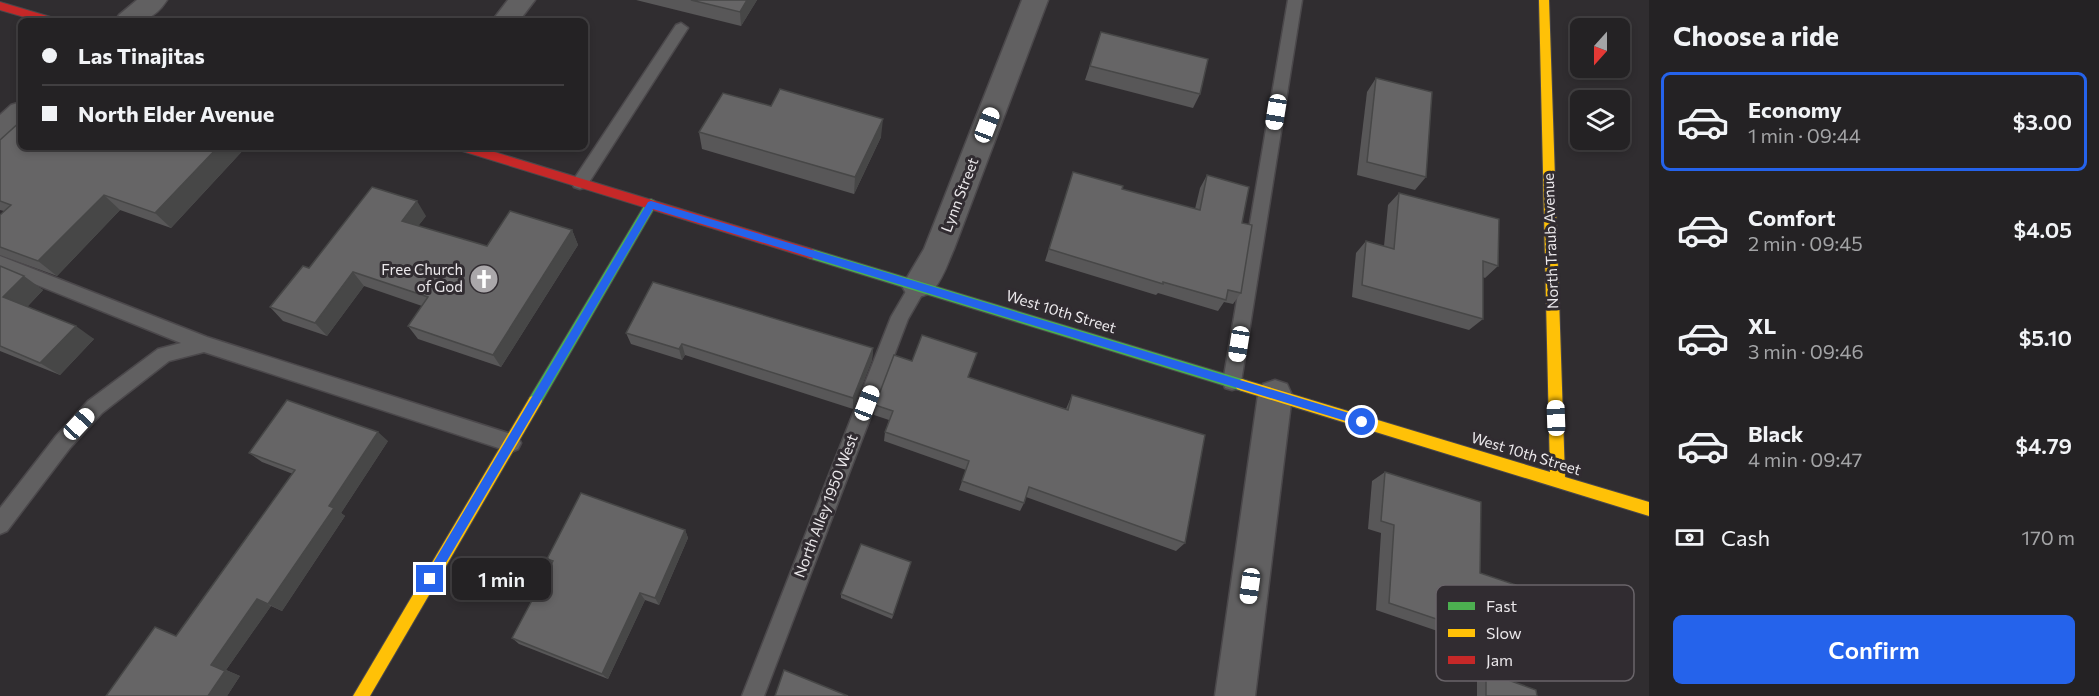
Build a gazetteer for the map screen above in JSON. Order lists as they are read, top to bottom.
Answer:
{
  "streets": {
    "main road": ["North Traub Avenue", "West 10th Street"],
    "street": ["Lynn Street"],
    "lane": ["North Alley 1950 West"]
  },
  "crossings": [
    ["Lynn Street", "West 10th Street"],
    ["Lynn Street", "North Alley 1950 West"],
    ["North Traub Avenue", "West 10th Street"],
    ["West 10th Street", "North Alley 1950 West"]
  ],
  "places": {
    "church": ["Free Church of God"]
  },
  "legend": ["Fast", "Slow", "Jam"],
  "north": "bottom",
  "page": {
    "heading": "Choose a ride",
    "banner": ["Las Tinajitas", "North Elder Avenue"],
    "list": [
      {
        "name": "Economy",
        "note": "1 min · 09:44",
        "value": "$3.00"
      },
      {
        "name": "Comfort",
        "note": "2 min · 09:45",
        "value": "$4.05"
      },
      {
        "name": "XL",
        "note": "3 min · 09:46",
        "value": "$5.10"
      },
      {
        "name": "Black",
        "note": "4 min · 09:47",
        "value": "$4.79"
      }
    ],
    "pay": ["Cash", "170 m"],
    "bubble": "1 min",
    "buttons": "Confirm"
  }
}
